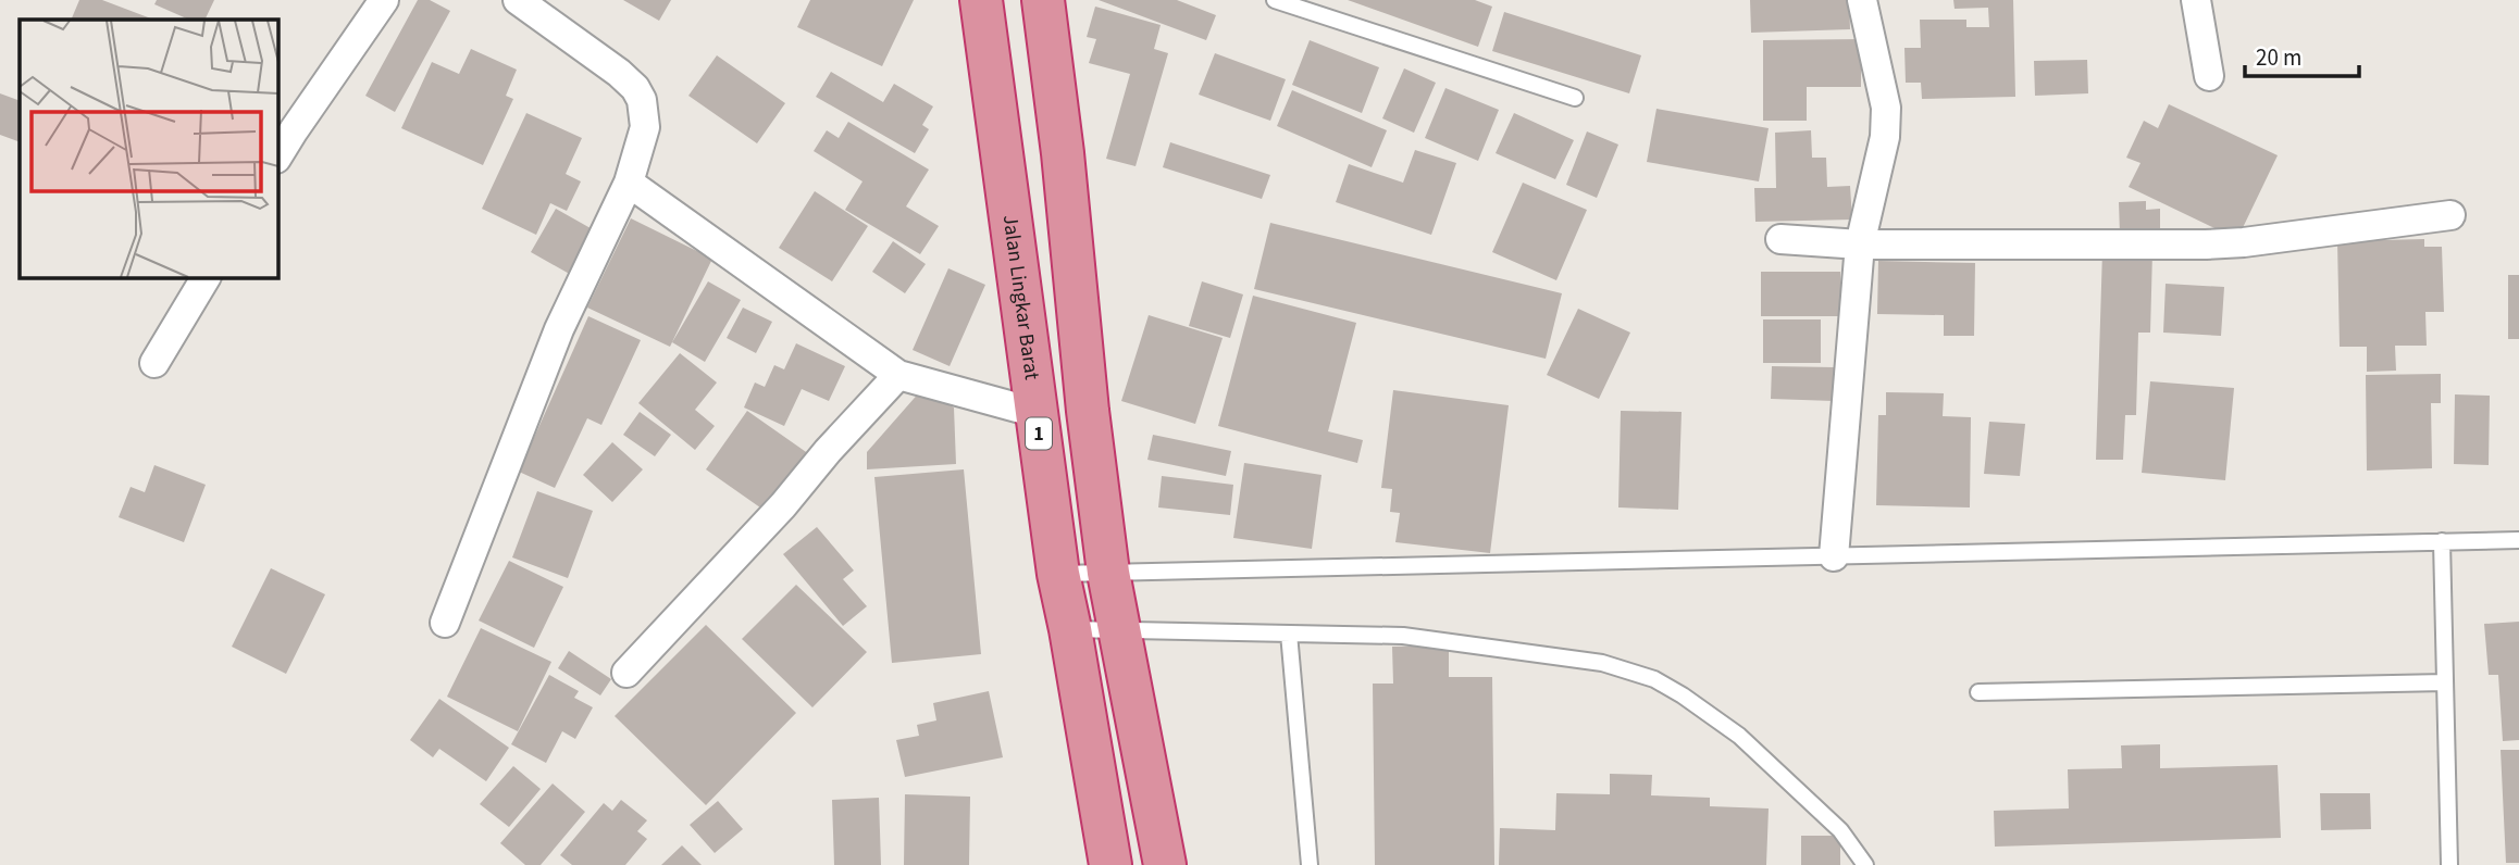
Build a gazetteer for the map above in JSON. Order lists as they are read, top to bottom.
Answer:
{
  "streets": {
    "highway": ["Jalan Lingkar Barat", "1"]
  },
  "scale_bar": "20 m"
}
